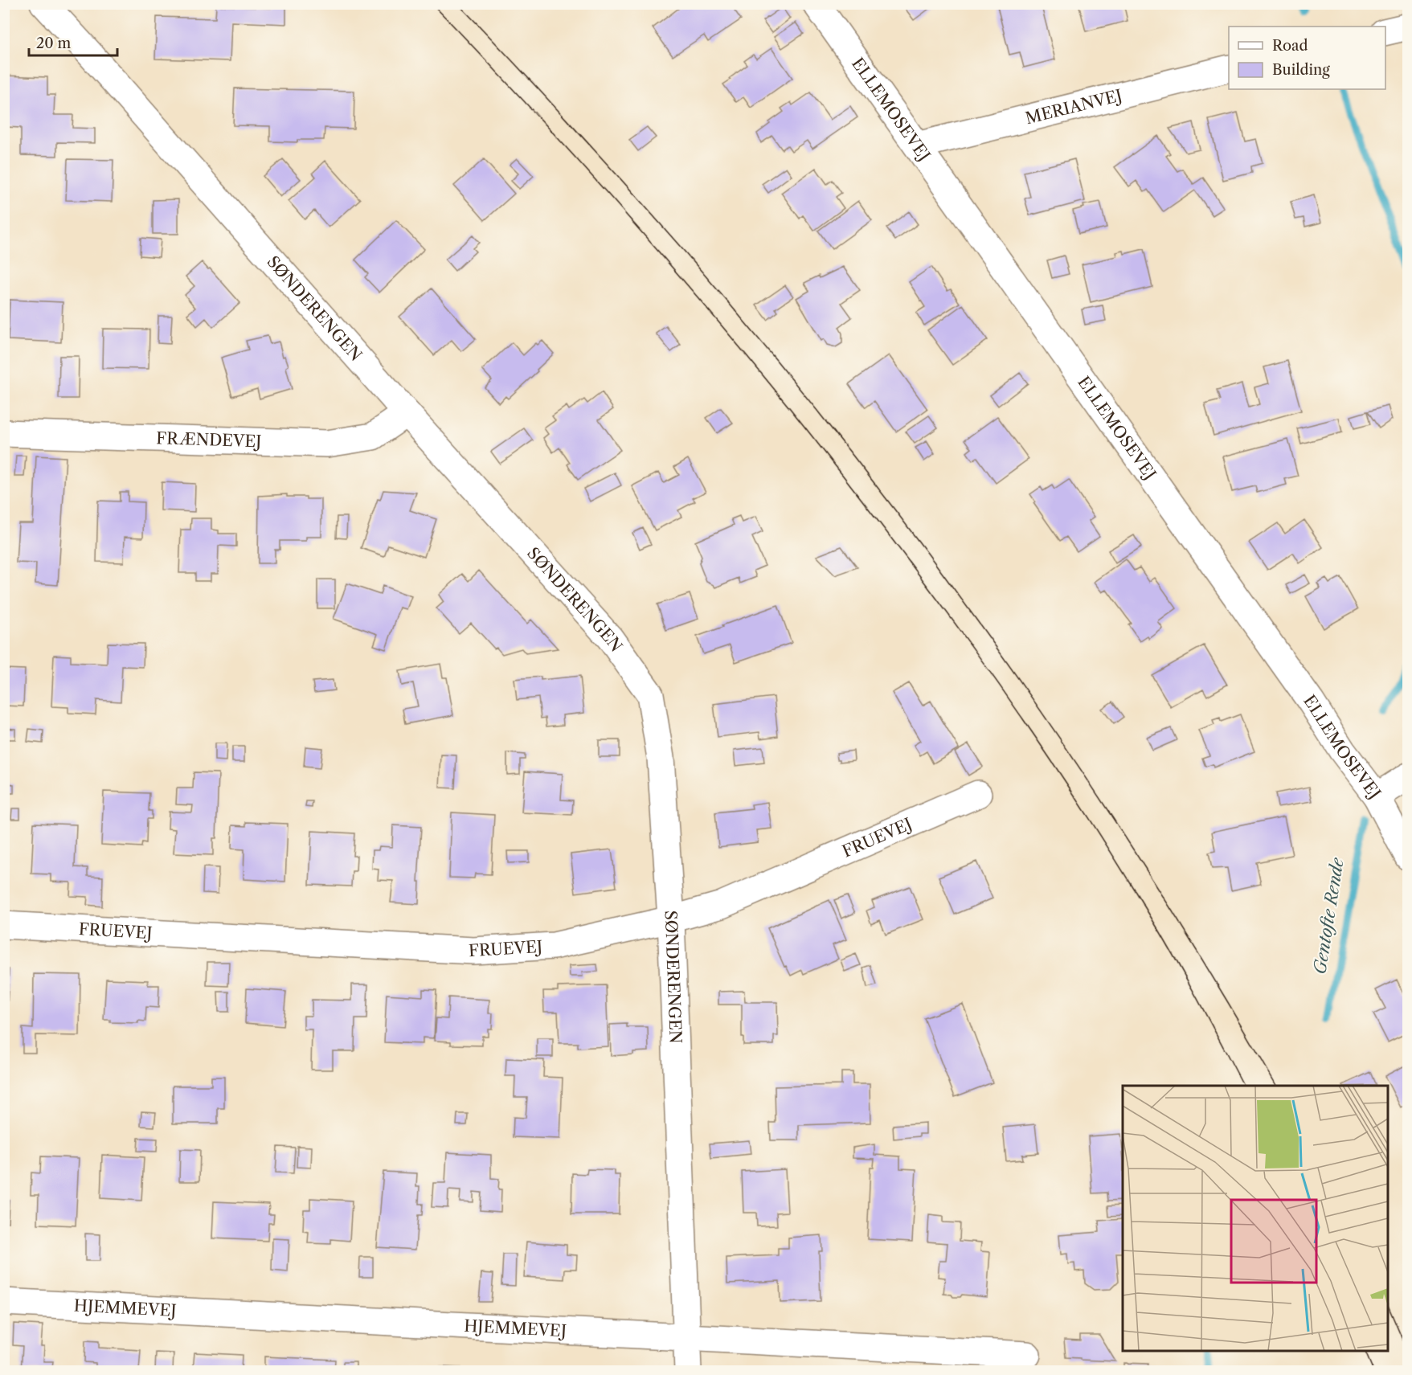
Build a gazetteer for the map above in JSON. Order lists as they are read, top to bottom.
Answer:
{
  "streets": {
    "street": [
      "MERIANVEJ",
      "ELLEMOSEVEJ",
      "SØNDERENGEN",
      "FRÆNDEVEJ",
      "FRUEVEJ",
      "HJEMMEVEJ"
    ]
  },
  "crossings": [
    ["MERIANVEJ", "ELLEMOSEVEJ"],
    ["SØNDERENGEN", "FRÆNDEVEJ"],
    ["SØNDERENGEN", "FRUEVEJ"],
    ["SØNDERENGEN", "HJEMMEVEJ"]
  ],
  "water": ["Gentofte Rende"],
  "legend": ["Road", "Building"],
  "scale_bar": "20 m"
}
